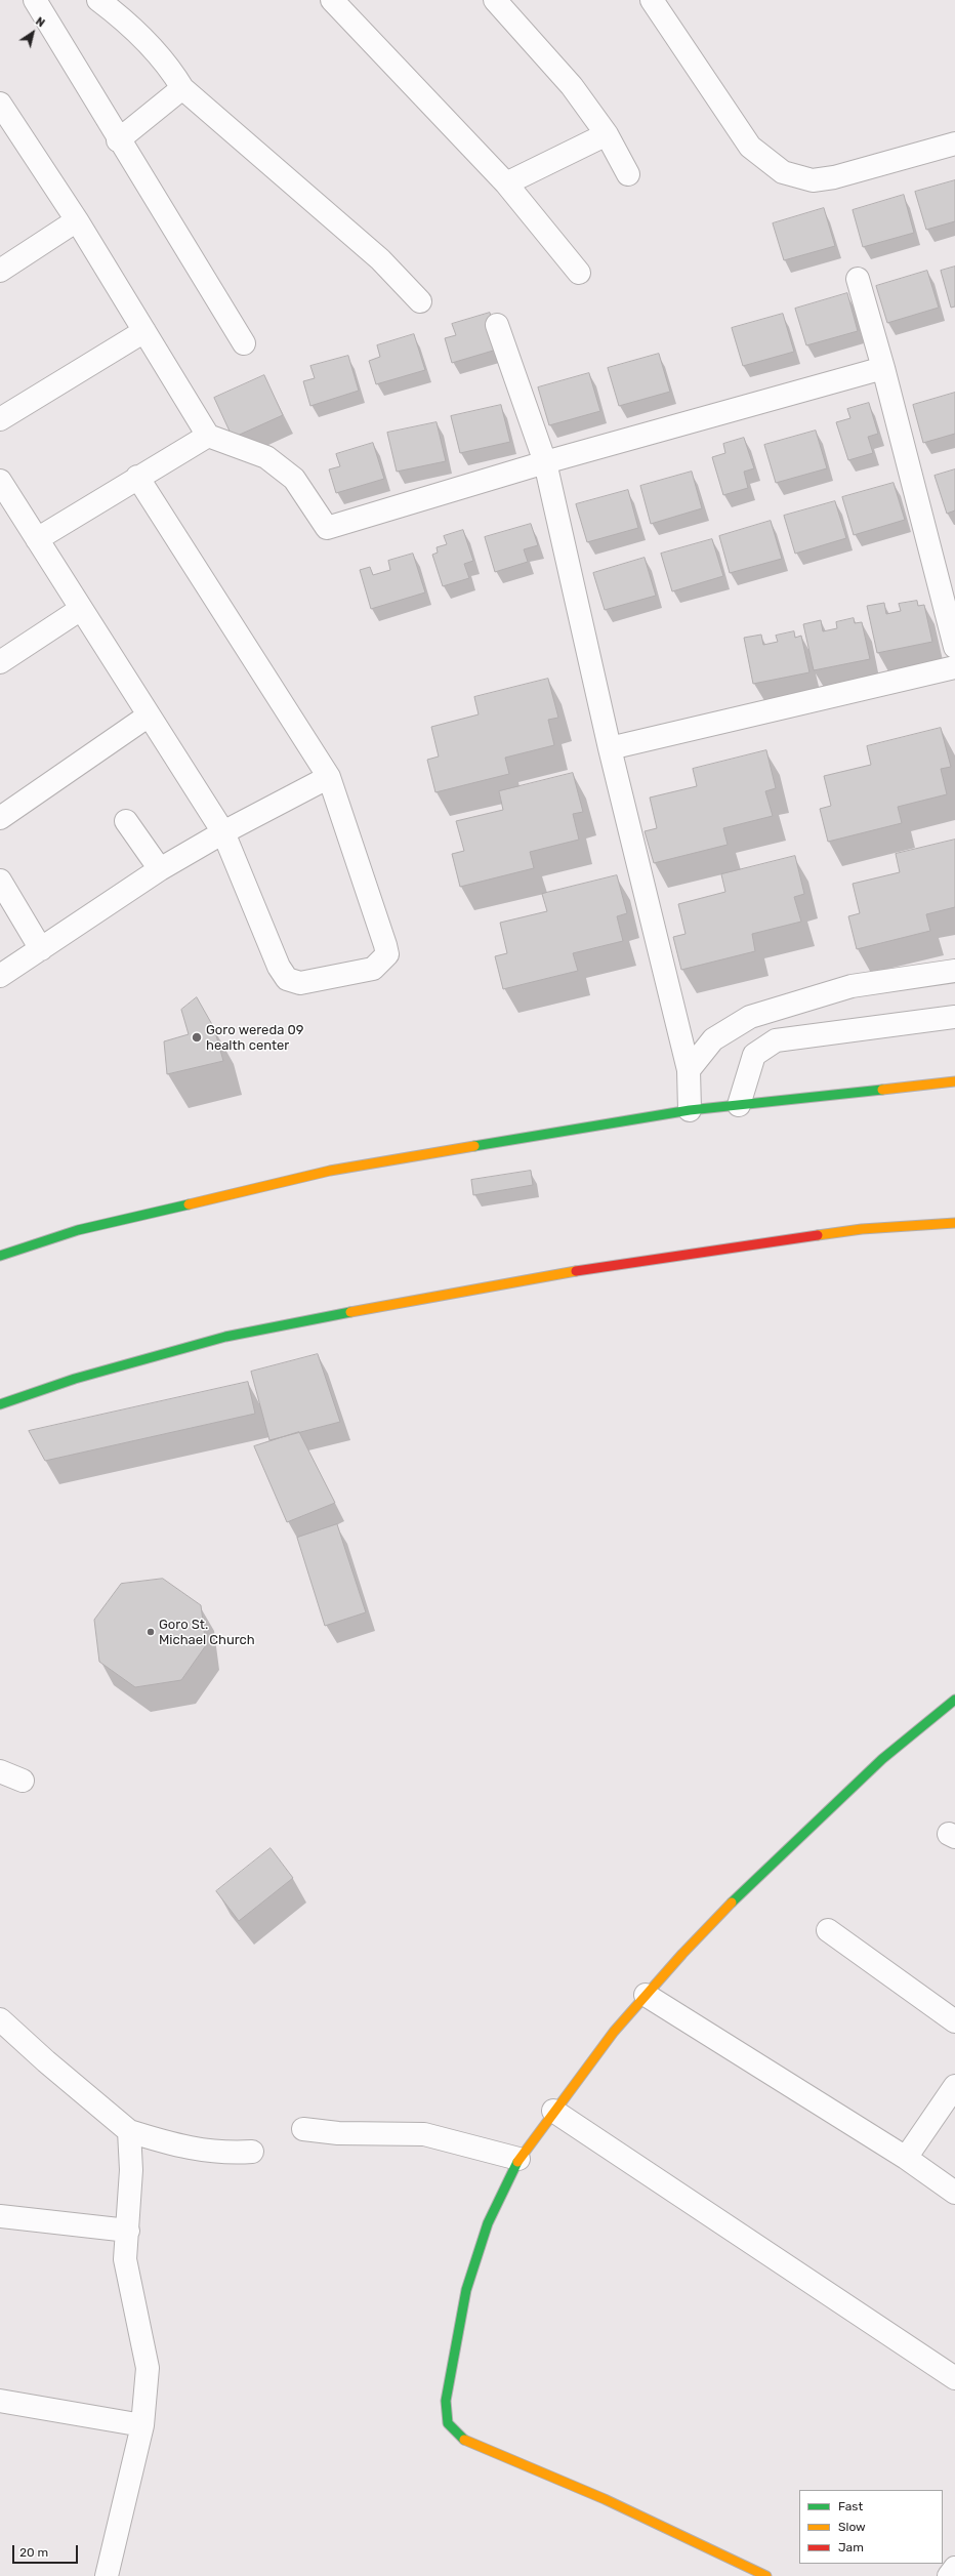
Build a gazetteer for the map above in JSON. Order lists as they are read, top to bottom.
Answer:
{
  "places": ["Goro wereda 09 health center", "Goro St. Michael Church"],
  "legend": ["Fast", "Slow", "Jam"],
  "scale_bar": "20 m",
  "north": "top right"
}
